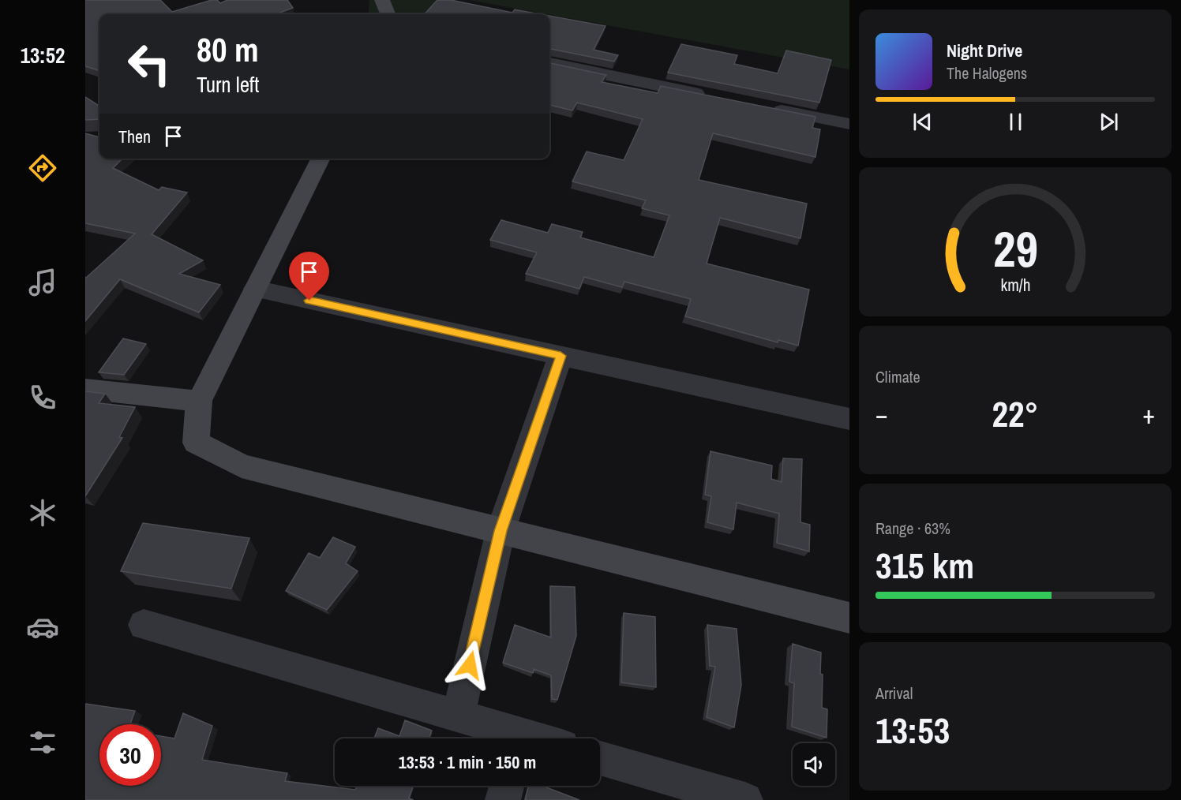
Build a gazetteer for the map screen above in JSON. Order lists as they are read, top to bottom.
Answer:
{
  "page": {
    "tabs": "13:52",
    "turn": ["80 m", "Turn left"],
    "song": ["Night Drive", "The Halogens"],
    "then": "Then",
    "tile": [
      "Climate",
      ["Range · 63%", "315 km"],
      ["Arrival", "13:53"]
    ],
    "heat": ["−", "22°", "+"],
    "limit": "30",
    "trip": "13:53 · 1 min · 150 m",
    "gauge": ["29", "km/h"]
  }
}
